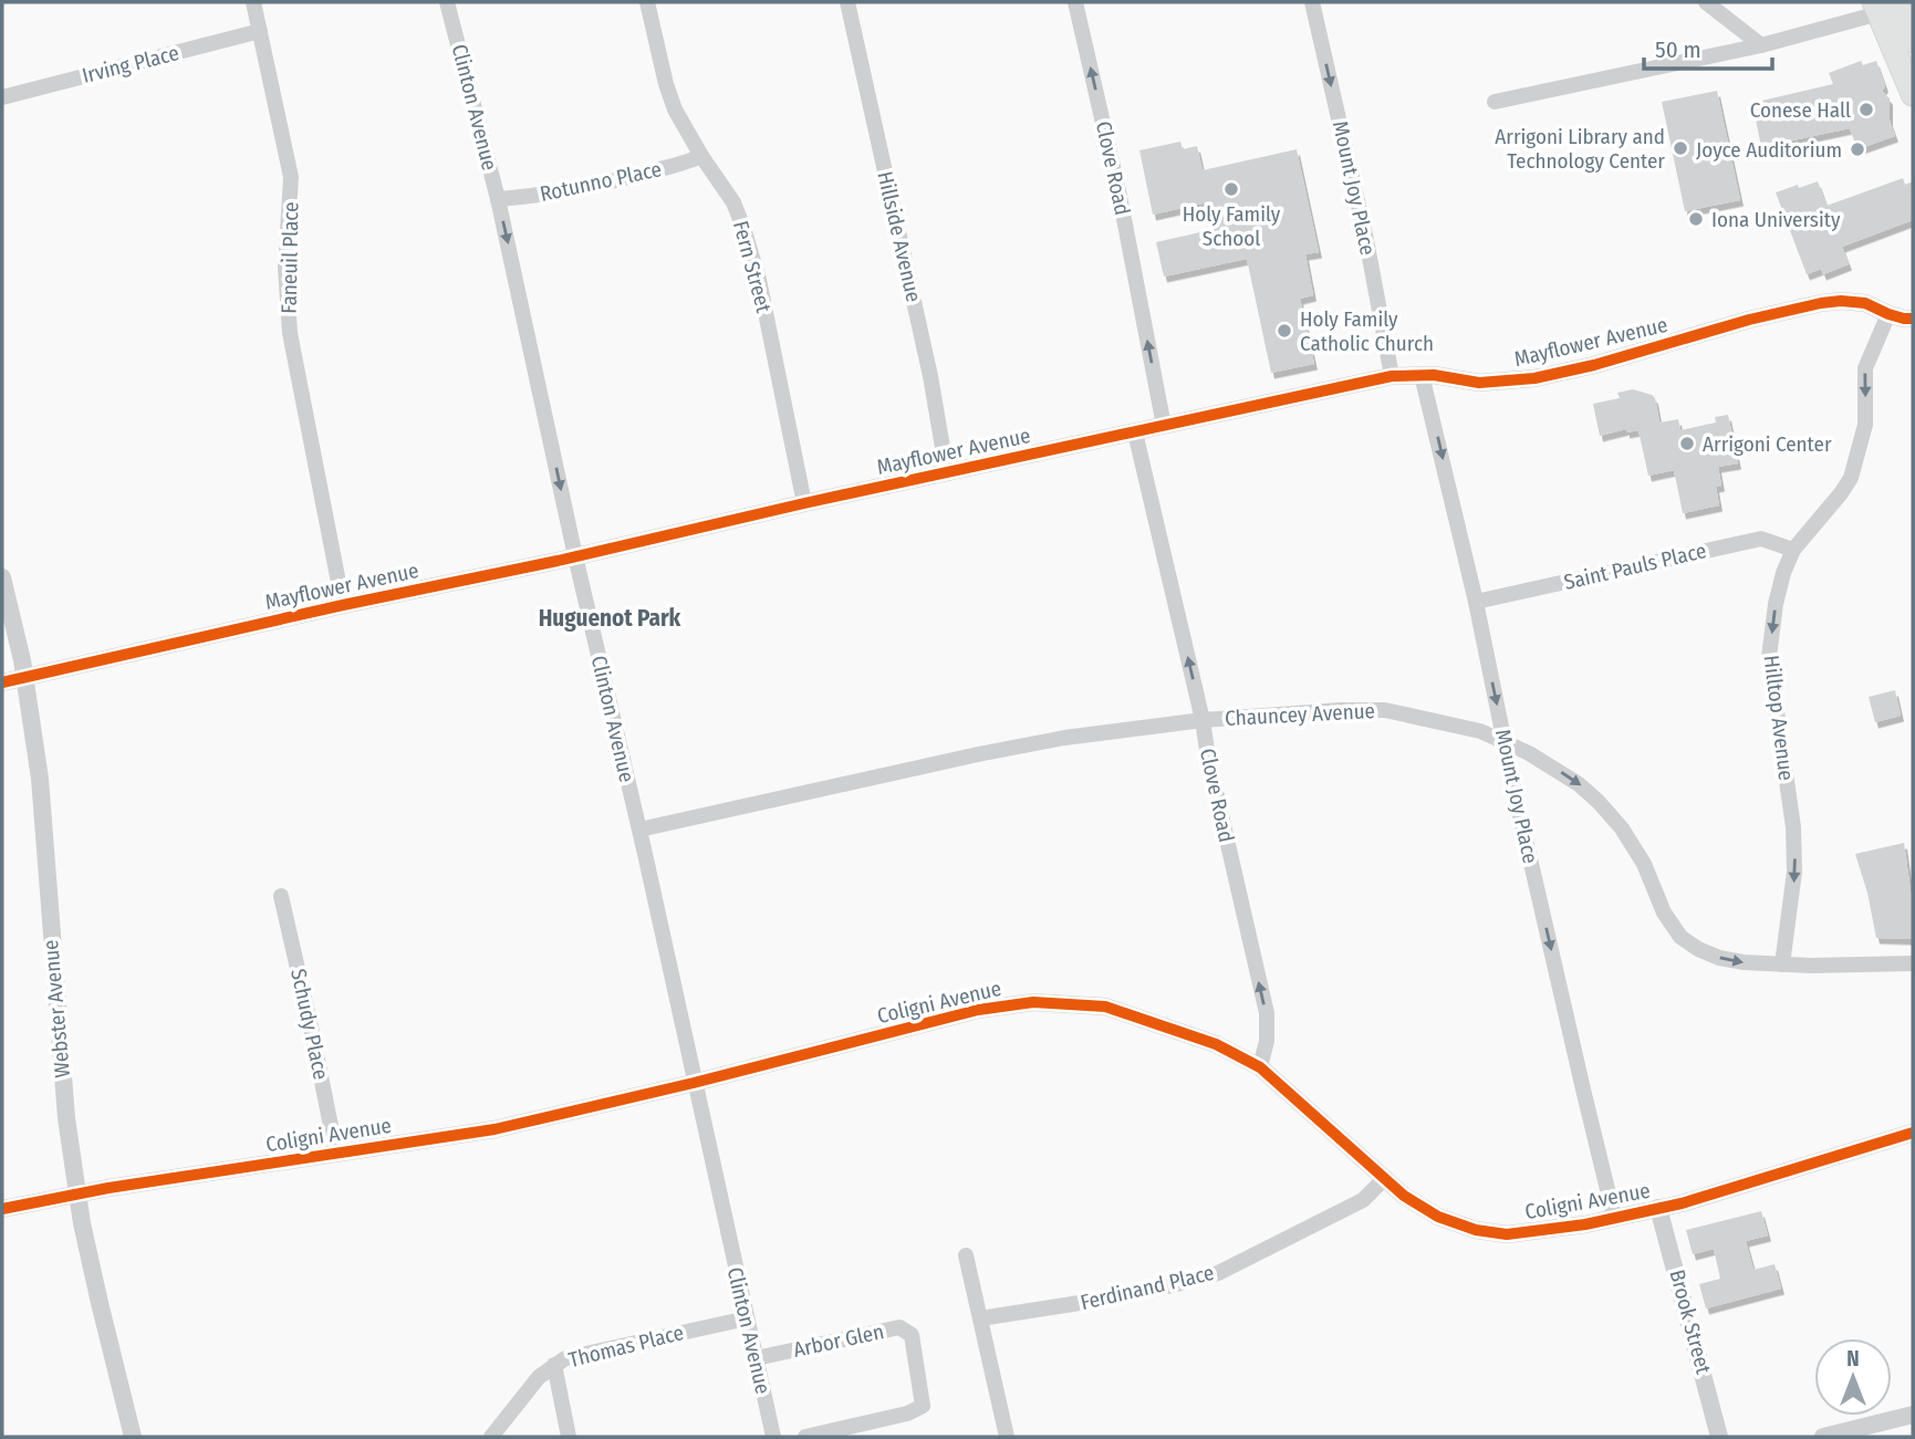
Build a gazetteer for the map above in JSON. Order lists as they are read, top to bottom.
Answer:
{
  "streets": {
    "street": [
      "Irving Place",
      "Clinton Avenue",
      "Clove Road",
      "Rotunno Place",
      "Mount Joy Place",
      "Hillside Avenue",
      "Faneuil Place",
      "Fern Street",
      "Mayflower Avenue",
      "Saint Pauls Place",
      "Chauncey Avenue",
      "Hilltop Avenue",
      "Coligni Avenue",
      "Webster Avenue",
      "Schudy Place",
      "Ferdinand Place",
      "Brook Street",
      "Arbor Glen",
      "Thomas Place"
    ]
  },
  "crossings": [
    ["Irving Place", "Faneuil Place"],
    ["Clinton Avenue", "Rotunno Place"],
    ["Clinton Avenue", "Mayflower Avenue"],
    ["Clinton Avenue", "Chauncey Avenue"],
    ["Clinton Avenue", "Coligni Avenue"],
    ["Clinton Avenue", "Arbor Glen"],
    ["Clinton Avenue", "Thomas Place"],
    ["Clove Road", "Mayflower Avenue"],
    ["Clove Road", "Chauncey Avenue"],
    ["Clove Road", "Coligni Avenue"],
    ["Rotunno Place", "Fern Street"],
    ["Mount Joy Place", "Mayflower Avenue"],
    ["Mount Joy Place", "Saint Pauls Place"],
    ["Mount Joy Place", "Chauncey Avenue"],
    ["Mount Joy Place", "Coligni Avenue"],
    ["Hillside Avenue", "Mayflower Avenue"],
    ["Faneuil Place", "Mayflower Avenue"],
    ["Fern Street", "Mayflower Avenue"],
    ["Mayflower Avenue", "Hilltop Avenue"],
    ["Mayflower Avenue", "Webster Avenue"],
    ["Saint Pauls Place", "Hilltop Avenue"],
    ["Chauncey Avenue", "Hilltop Avenue"],
    ["Coligni Avenue", "Webster Avenue"],
    ["Coligni Avenue", "Schudy Place"],
    ["Coligni Avenue", "Ferdinand Place"],
    ["Coligni Avenue", "Brook Street"]
  ],
  "one_way": ["Clove Road", "Mount Joy Place", "Hilltop Avenue"],
  "districts": ["Huguenot Park"],
  "places": [
    "Conese Hall",
    "Arrigoni Library and Technology Center",
    "Joyce Auditorium",
    "Holy Family School",
    "Iona University",
    "Holy Family Catholic Church",
    "Arrigoni Center"
  ],
  "scale_bar": "50 m",
  "north": "top"
}
